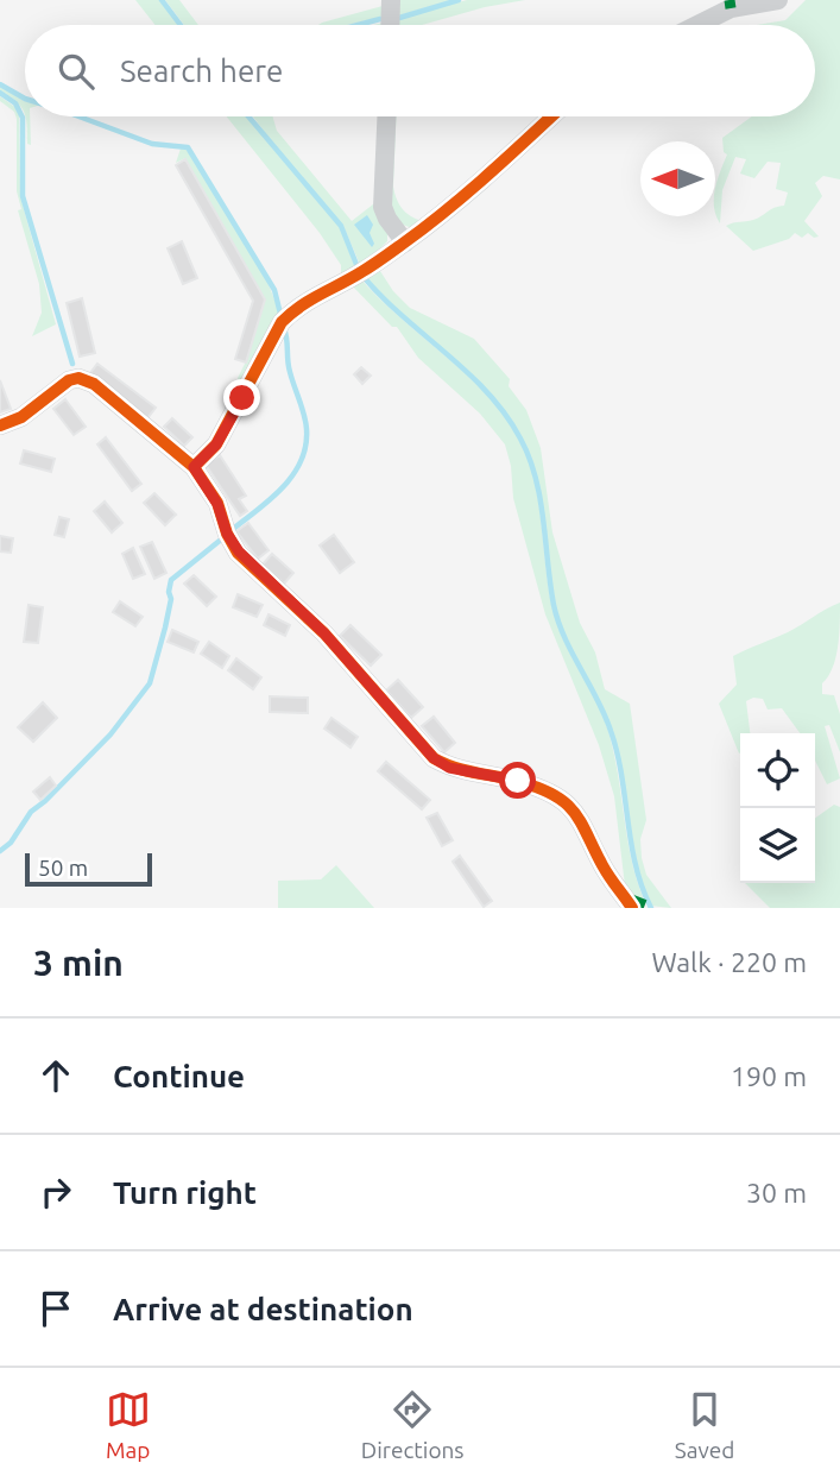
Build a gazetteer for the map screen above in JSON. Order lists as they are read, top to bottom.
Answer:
{
  "scale_bar": "50 m",
  "north": "left",
  "page": {
    "search": "Search here",
    "scale": "50 m",
    "heading": ["3 min", "Walk · 220 m"],
    "list": [
      ["Continue", "190 m"],
      ["Turn right", "30 m"],
      "Arrive at destination"
    ],
    "nav": ["Map", "Directions", "Saved"]
  }
}
